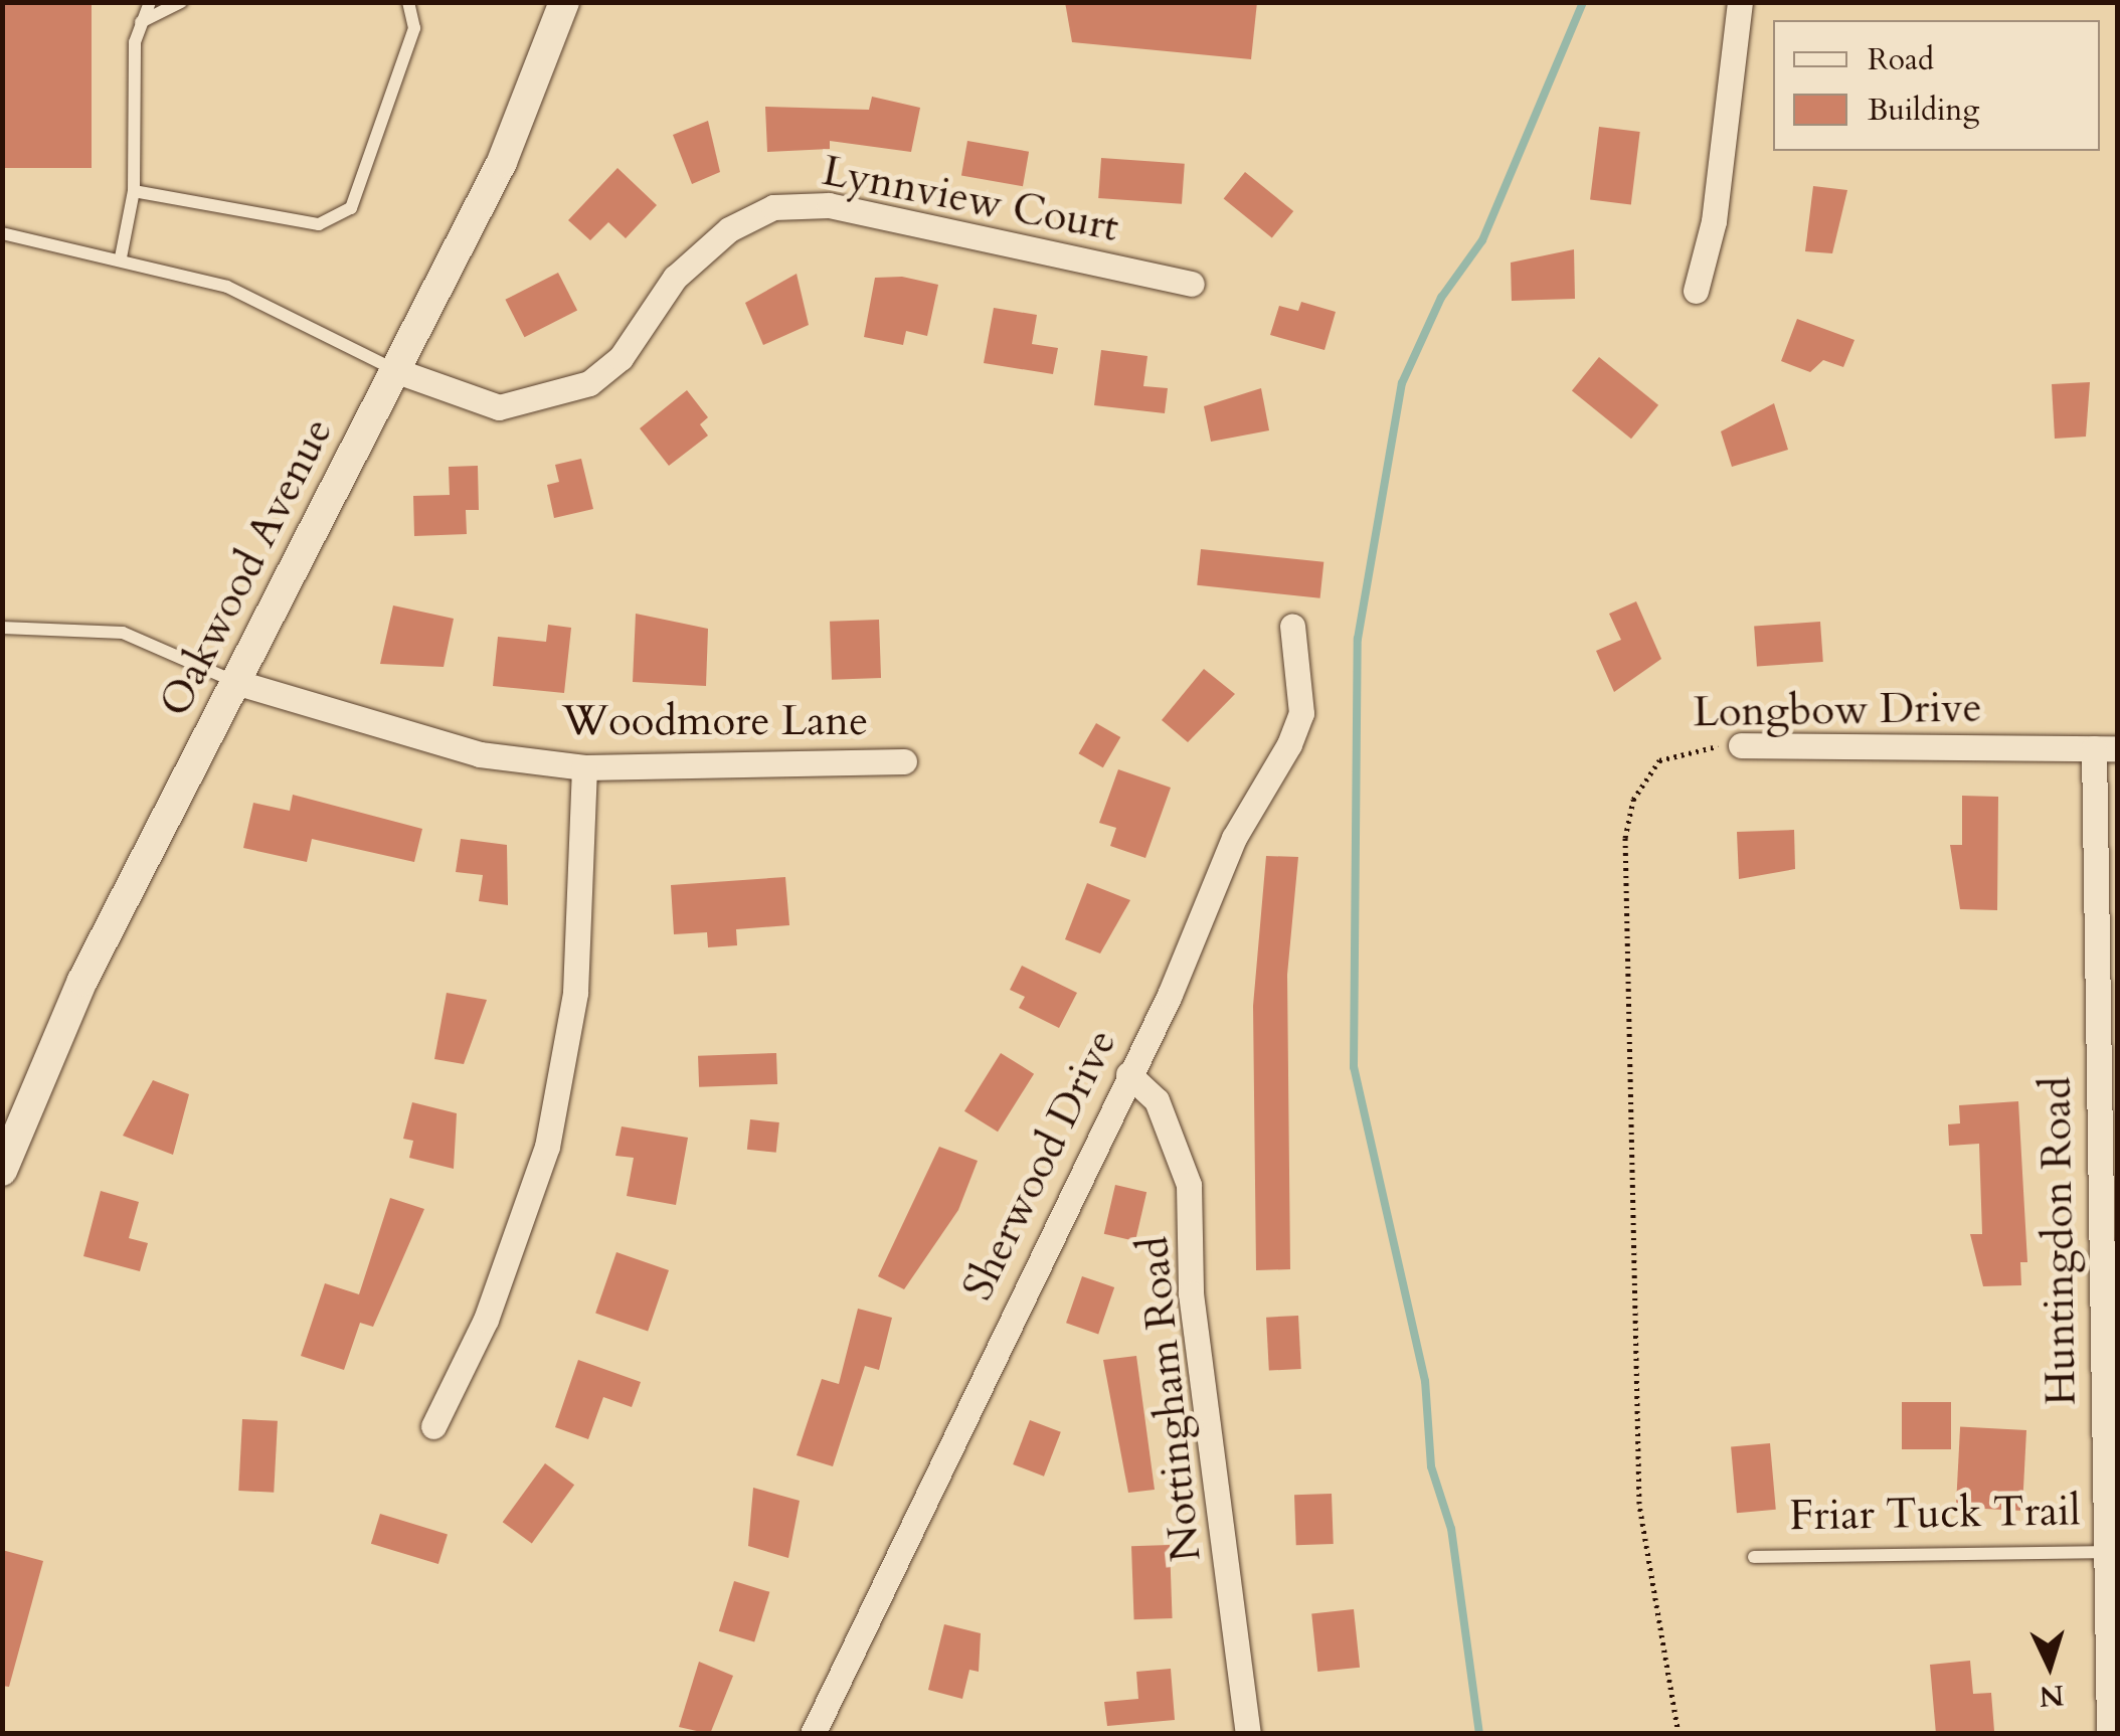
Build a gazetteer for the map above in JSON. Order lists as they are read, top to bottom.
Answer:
{
  "streets": {
    "street": [
      "Lynnview Court",
      "Oakwood Avenue",
      "Longbow Drive",
      "Woodmore Lane",
      "Sherwood Drive",
      "Huntingdon Road",
      "Nottingham Road"
    ],
    "lane": ["Friar Tuck Trail"]
  },
  "crossings": [
    ["Lynnview Court", "Oakwood Avenue"],
    ["Oakwood Avenue", "Woodmore Lane"],
    ["Longbow Drive", "Huntingdon Road"],
    ["Sherwood Drive", "Nottingham Road"],
    ["Huntingdon Road", "Friar Tuck Trail"]
  ],
  "legend": ["Road", "Building"],
  "north": "bottom"
}
